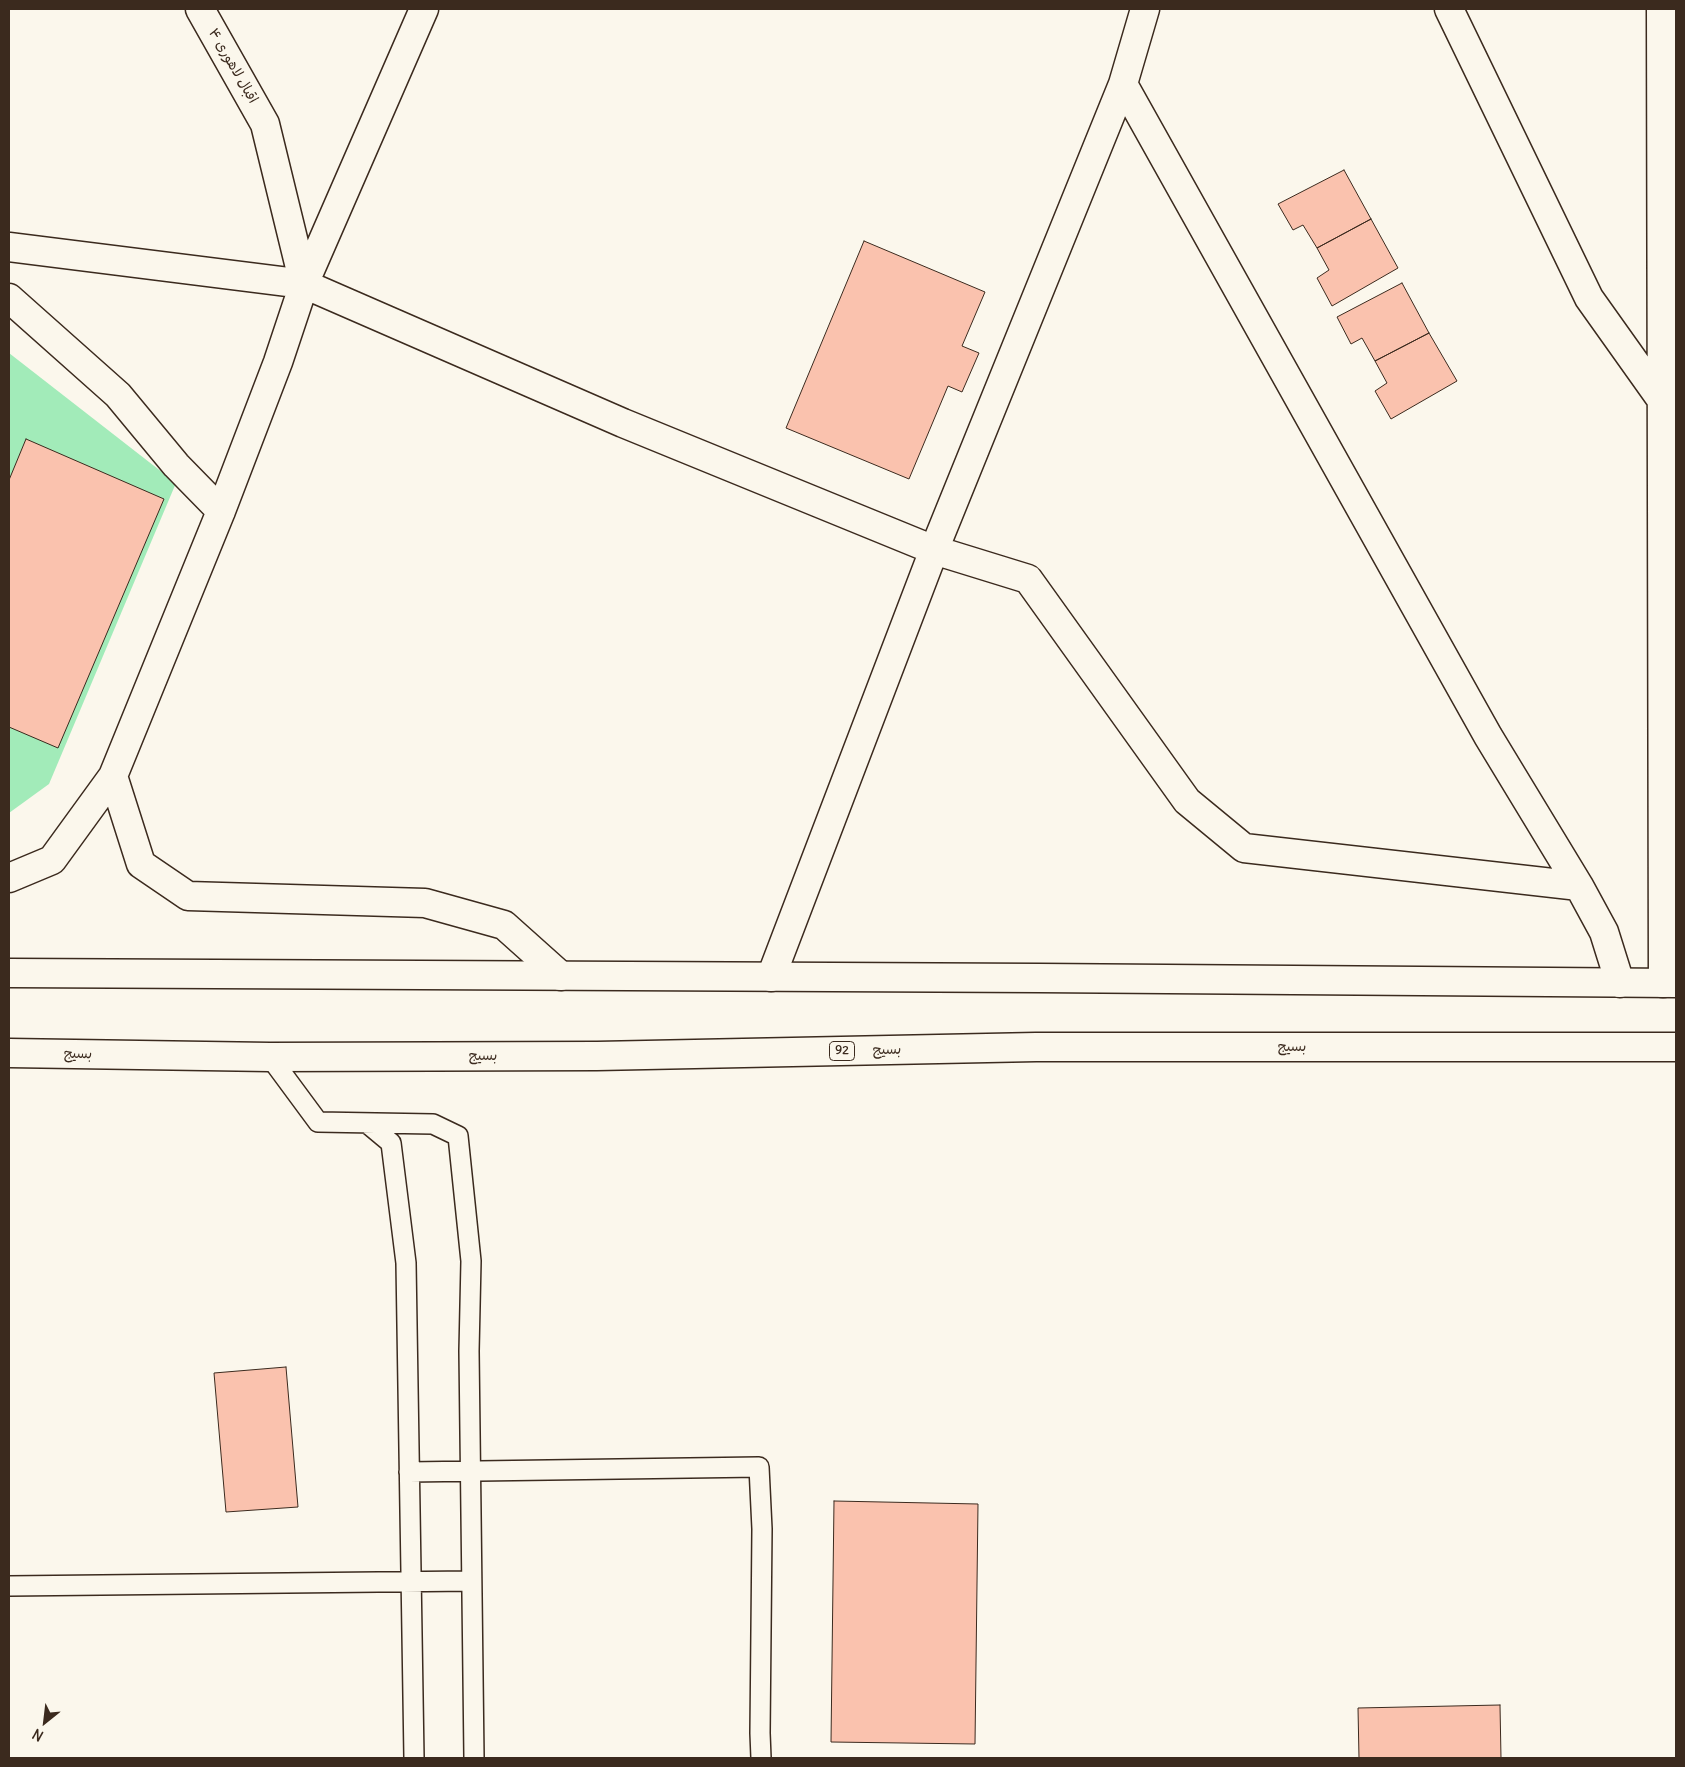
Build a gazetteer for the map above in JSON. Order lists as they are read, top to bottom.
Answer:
{
  "streets": {
    "street": ["اقبال لاهوری ۴", "بسیج", "92"]
  },
  "north": "bottom left"
}
